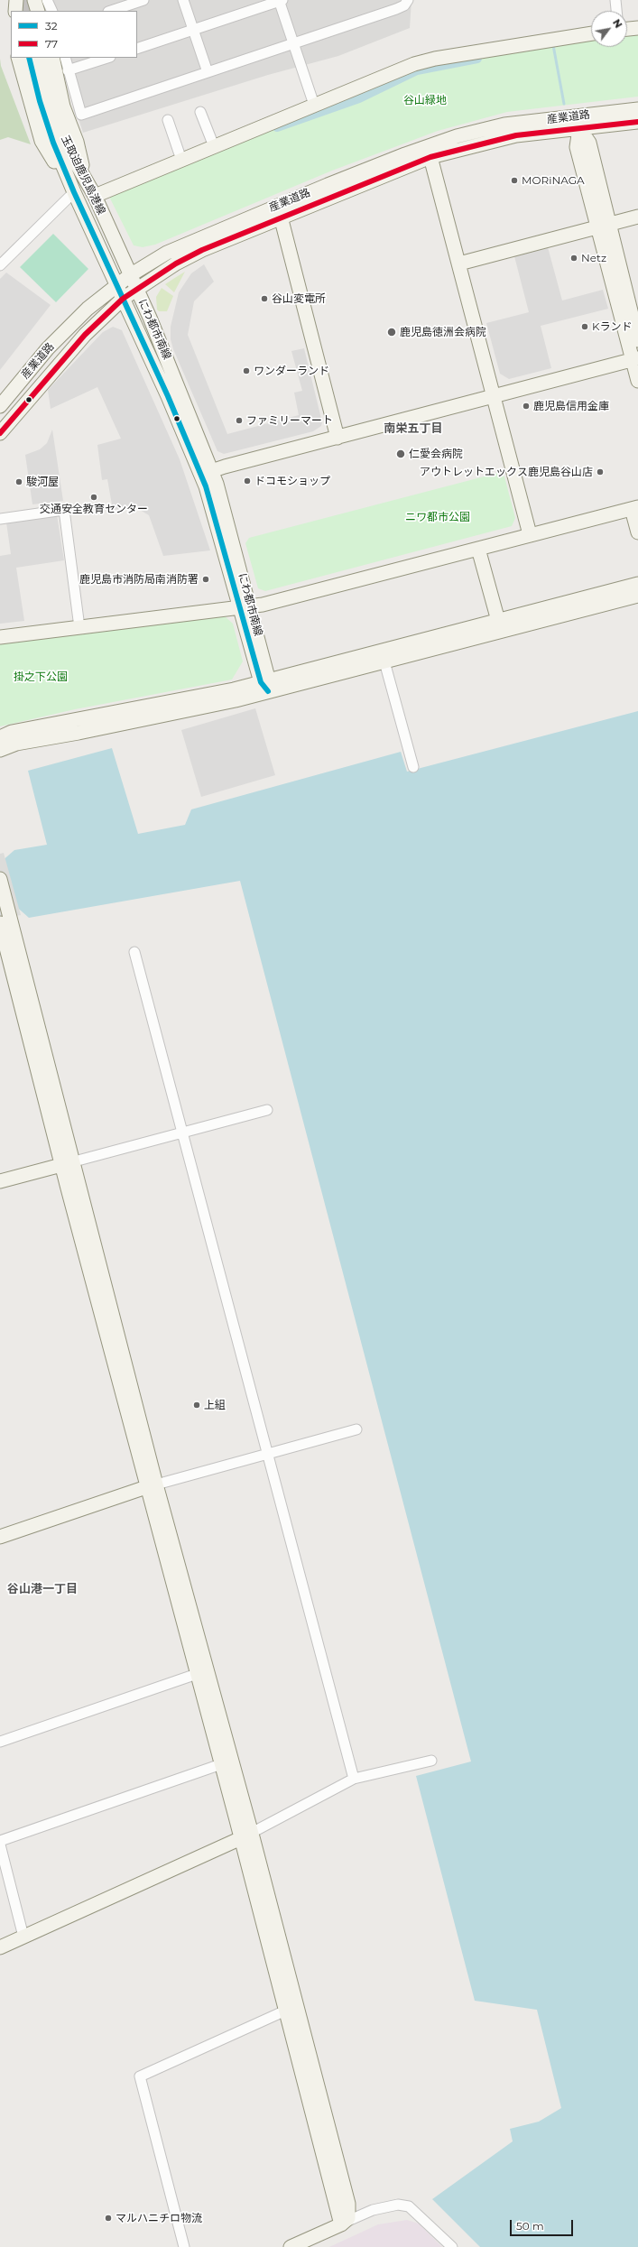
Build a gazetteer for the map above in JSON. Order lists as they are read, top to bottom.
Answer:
{
  "streets": {
    "street": ["産業道路", "玉取迫鹿児島港線", "にわ都市南線"]
  },
  "crossings": [
    ["産業道路", "玉取迫鹿児島港線"],
    ["産業道路", "にわ都市南線"],
    ["玉取迫鹿児島港線", "にわ都市南線"]
  ],
  "districts": ["南栄五丁目", "谷山港一丁目"],
  "parks": ["谷山緑地", "ニワ都市公園", "掛之下公園"],
  "places": [
    "MORiNAGA",
    "Netz",
    "谷山変電所",
    "Kランド",
    "鹿児島徳洲会病院",
    "ワンダーランド",
    "鹿児島信用金庫",
    "ファミリーマート",
    "仁愛会病院",
    "アウトレットエックス鹿児島谷山店",
    "ドコモショップ",
    "駿河屋",
    "交通安全教育センター",
    "鹿児島市消防局南消防署",
    "上組",
    "マルハニチロ物流"
  ],
  "lines": ["transit line 32", "transit line 77"],
  "legend": ["32", "77"],
  "scale_bar": "50 m",
  "north": "top right"
}
